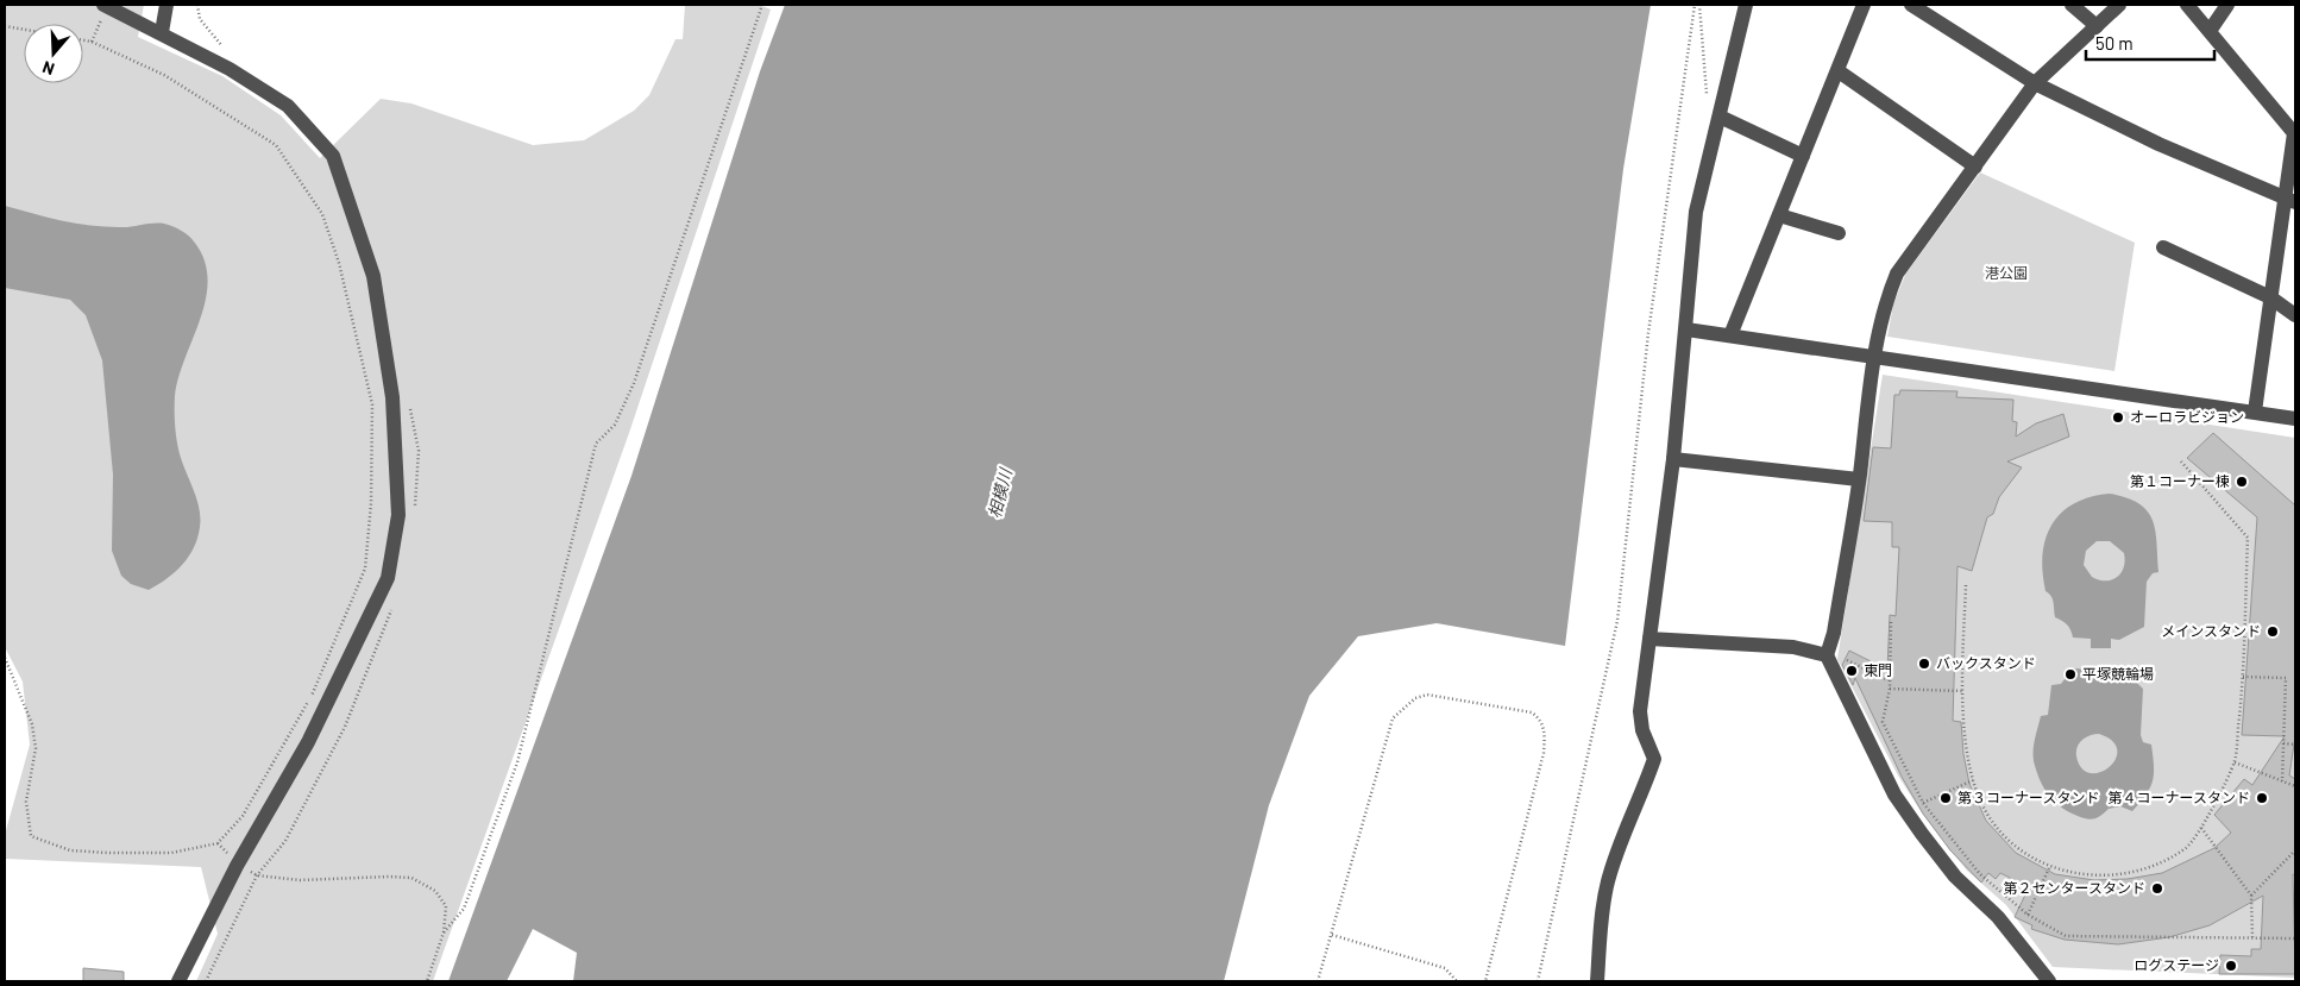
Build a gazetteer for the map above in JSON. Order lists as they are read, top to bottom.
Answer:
{
  "water": ["相模川"],
  "parks": ["港公園"],
  "places": [
    "オーロラビジョン",
    "第１コーナー棟",
    "メインスタンド",
    "バックスタンド",
    "東門",
    "平塚競輪場",
    "第３コーナースタンド",
    "第４コーナースタンド",
    "第２センタースタンド",
    "ログステージ"
  ],
  "scale_bar": "50 m",
  "north": "bottom"
}
